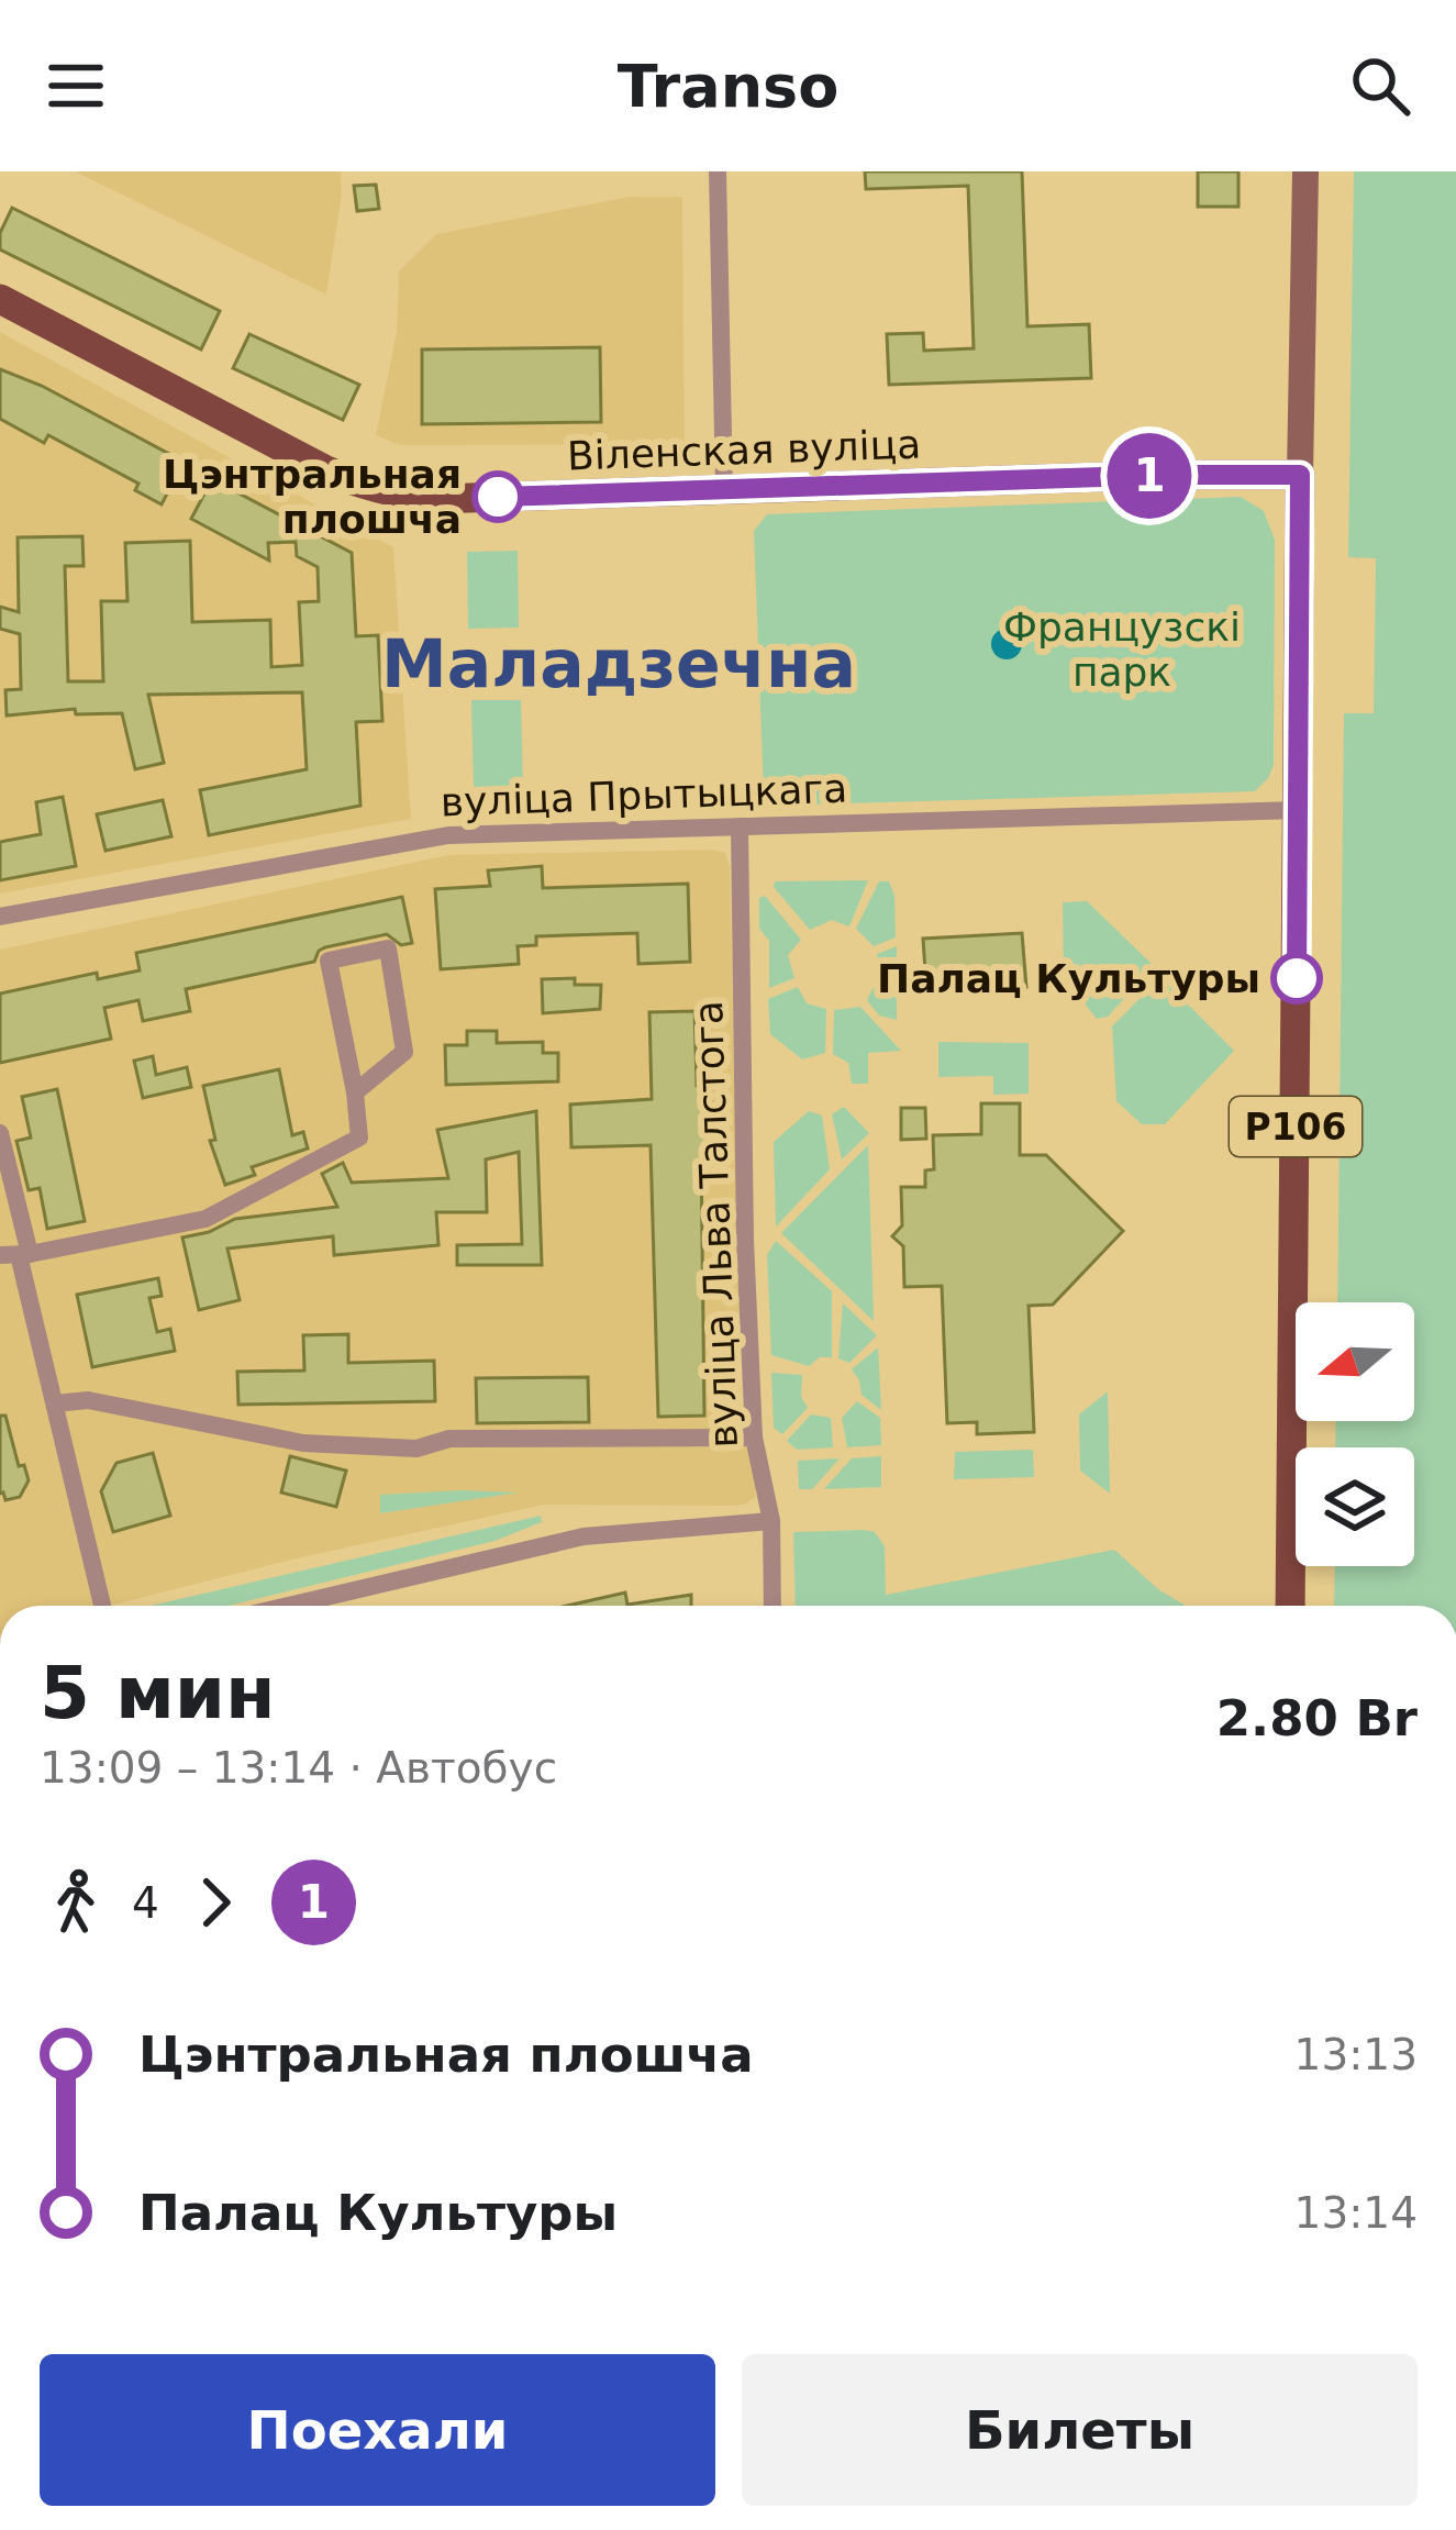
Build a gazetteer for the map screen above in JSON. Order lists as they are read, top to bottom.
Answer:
{
  "streets": {
    "main road": ["Віленская вуліца", "Р106"],
    "street": ["вуліца Прытыцкага", "вуліца Льва Талстога"]
  },
  "crossings": [
    ["Віленская вуліца", "Р106"],
    ["вуліца Прытыцкага", "Р106"],
    ["вуліца Прытыцкага", "вуліца Льва Талстога"]
  ],
  "districts": ["Маладзечна"],
  "parks": ["Французскі парк"],
  "places": ["Цэнтральная плошча", "Палац Культуры"],
  "lines": ["bus line 1"],
  "north": "left",
  "page": {
    "header": "Transo",
    "on_map": "1",
    "heading": ["5 мин", "13:09 – 13:14 · Автобус", "2.80 Br"],
    "legs": ["4", "1"],
    "list": [
      {
        "name": "Цэнтральная плошча",
        "value": "13:13"
      },
      {
        "name": "Палац Культуры",
        "value": "13:14"
      }
    ],
    "buttons": ["Поехали", "Билеты"]
  }
}
